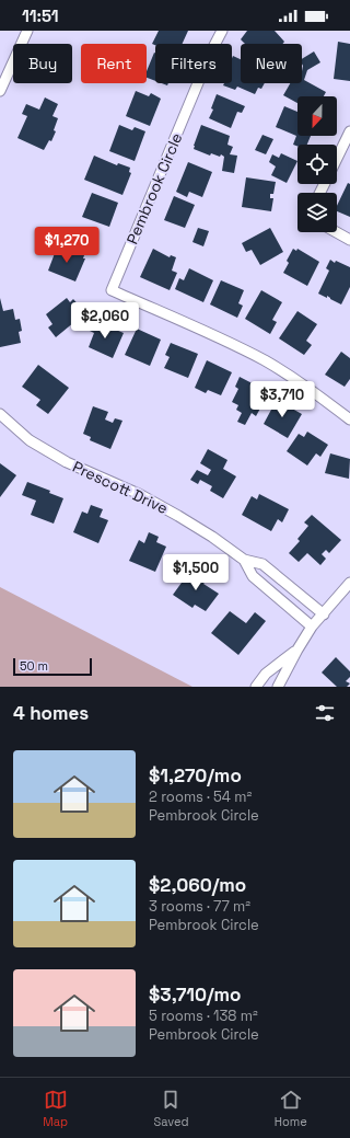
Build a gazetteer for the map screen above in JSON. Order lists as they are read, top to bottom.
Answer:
{
  "streets": {
    "street": ["Pembrook Circle", "Prescott Drive"]
  },
  "scale_bar": "50 m",
  "north": "bottom",
  "page": {
    "status": "11:51",
    "chip": [
      "Buy",
      "Rent",
      "Filters",
      "New"
    ],
    "price": [
      "$1,270",
      "$2,060",
      "$3,710",
      "$1,500"
    ],
    "scale": "50 m",
    "heading": "4 homes",
    "list": [
      {
        "name": "$1,270/mo",
        "note": "2 rooms · 54 m² · Pembrook Circle"
      },
      {
        "name": "$2,060/mo",
        "note": "3 rooms · 77 m² · Pembrook Circle"
      },
      {
        "name": "$3,710/mo",
        "note": "5 rooms · 138 m² · Pembrook Circle"
      }
    ],
    "tabs": ["Map", "Saved", "Home"]
  }
}
